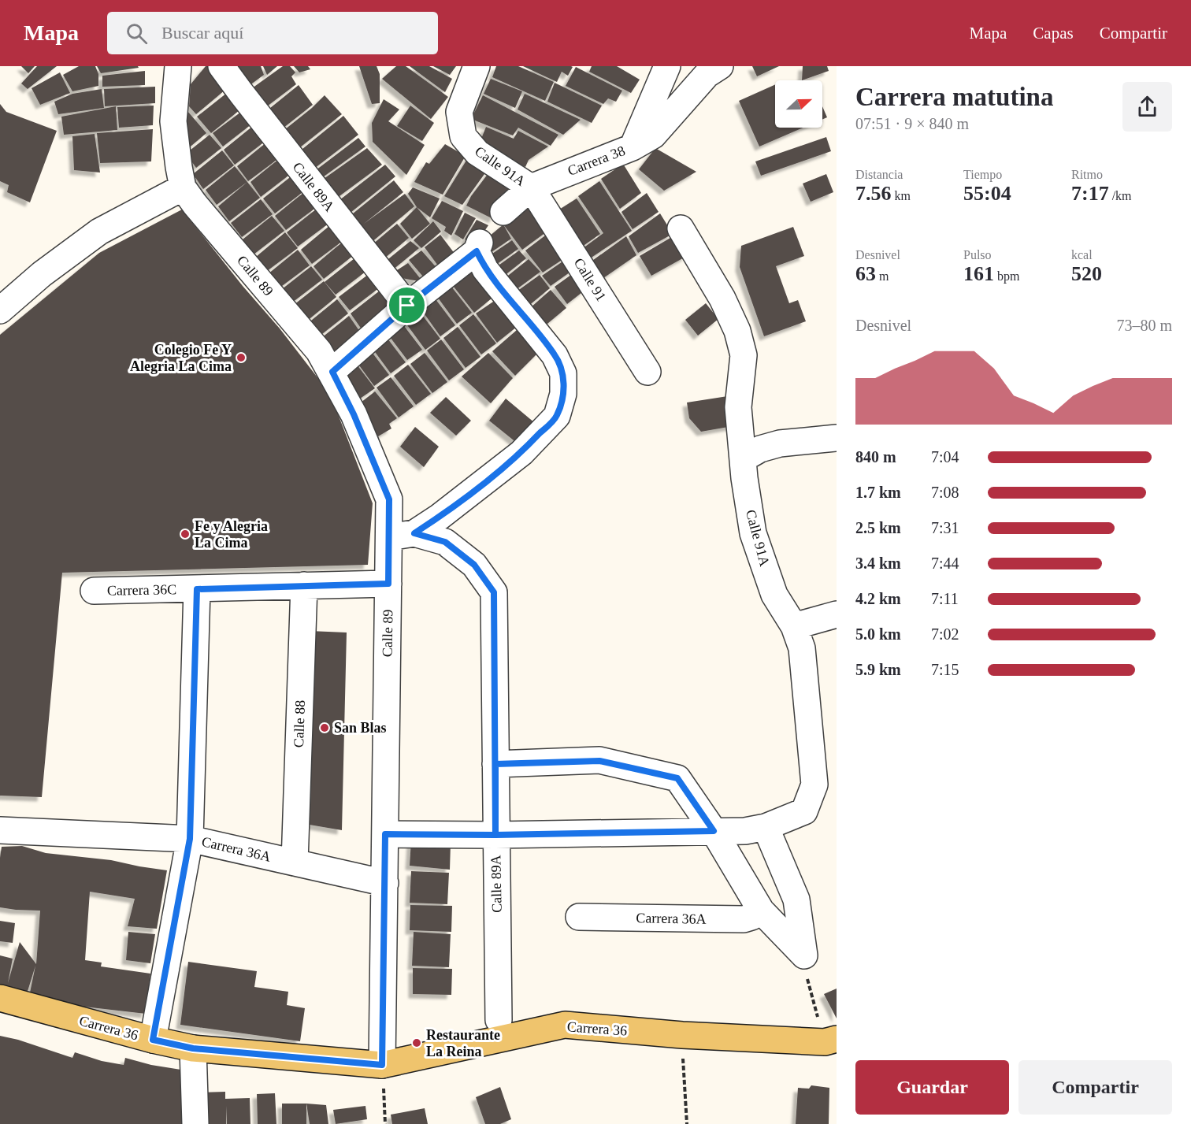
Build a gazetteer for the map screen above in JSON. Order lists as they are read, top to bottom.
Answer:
{
  "streets": {
    "main road": ["Carrera 36"],
    "street": [
      "Carrera 38",
      "Calle 91A",
      "Calle 89A",
      "Calle 89",
      "Calle 91",
      "Carrera 36C",
      "Calle 88",
      "Carrera 36A"
    ]
  },
  "crossings": [
    ["Carrera 38", "Calle 91A"],
    ["Carrera 38", "Calle 91"],
    ["Calle 91A", "Calle 89A"],
    ["Calle 91A", "Calle 89"],
    ["Calle 91A", "Calle 91"],
    ["Calle 89A", "Calle 89"],
    ["Calle 89", "Carrera 36C"],
    ["Calle 89", "Carrera 36A"],
    ["Calle 89", "Carrera 36"],
    ["Carrera 36C", "Calle 88"],
    ["Calle 88", "Carrera 36A"]
  ],
  "places": [
    "Colegio Fe Y Alegria La Cima",
    "Fe y Alegria La Cima",
    "San Blas",
    "Restaurante La Reina"
  ],
  "north": "right",
  "page": {
    "header": "Mapa",
    "search": "Buscar aquí",
    "nav": ["Mapa", "Capas", "Compartir"],
    "heading": ["Carrera matutina", "07:51 · 9 × 840 m"],
    "stats": [
      ["Distancia", "7.56 km"],
      ["Tiempo", "55:04"],
      ["Ritmo", "7:17 /km"],
      ["Desnivel", "63 m"],
      ["Pulso", "161 bpm"],
      ["kcal", "520"]
    ],
    "chart": ["Desnivel", "73–80 m"],
    "list": [
      {
        "name": "840 m",
        "note": "7:04"
      },
      {
        "name": "1.7 km",
        "note": "7:08"
      },
      {
        "name": "2.5 km",
        "note": "7:31"
      },
      {
        "name": "3.4 km",
        "note": "7:44"
      },
      {
        "name": "4.2 km",
        "note": "7:11"
      },
      {
        "name": "5.0 km",
        "note": "7:02"
      },
      {
        "name": "5.9 km",
        "note": "7:15"
      }
    ],
    "buttons": ["Guardar", "Compartir"]
  }
}
